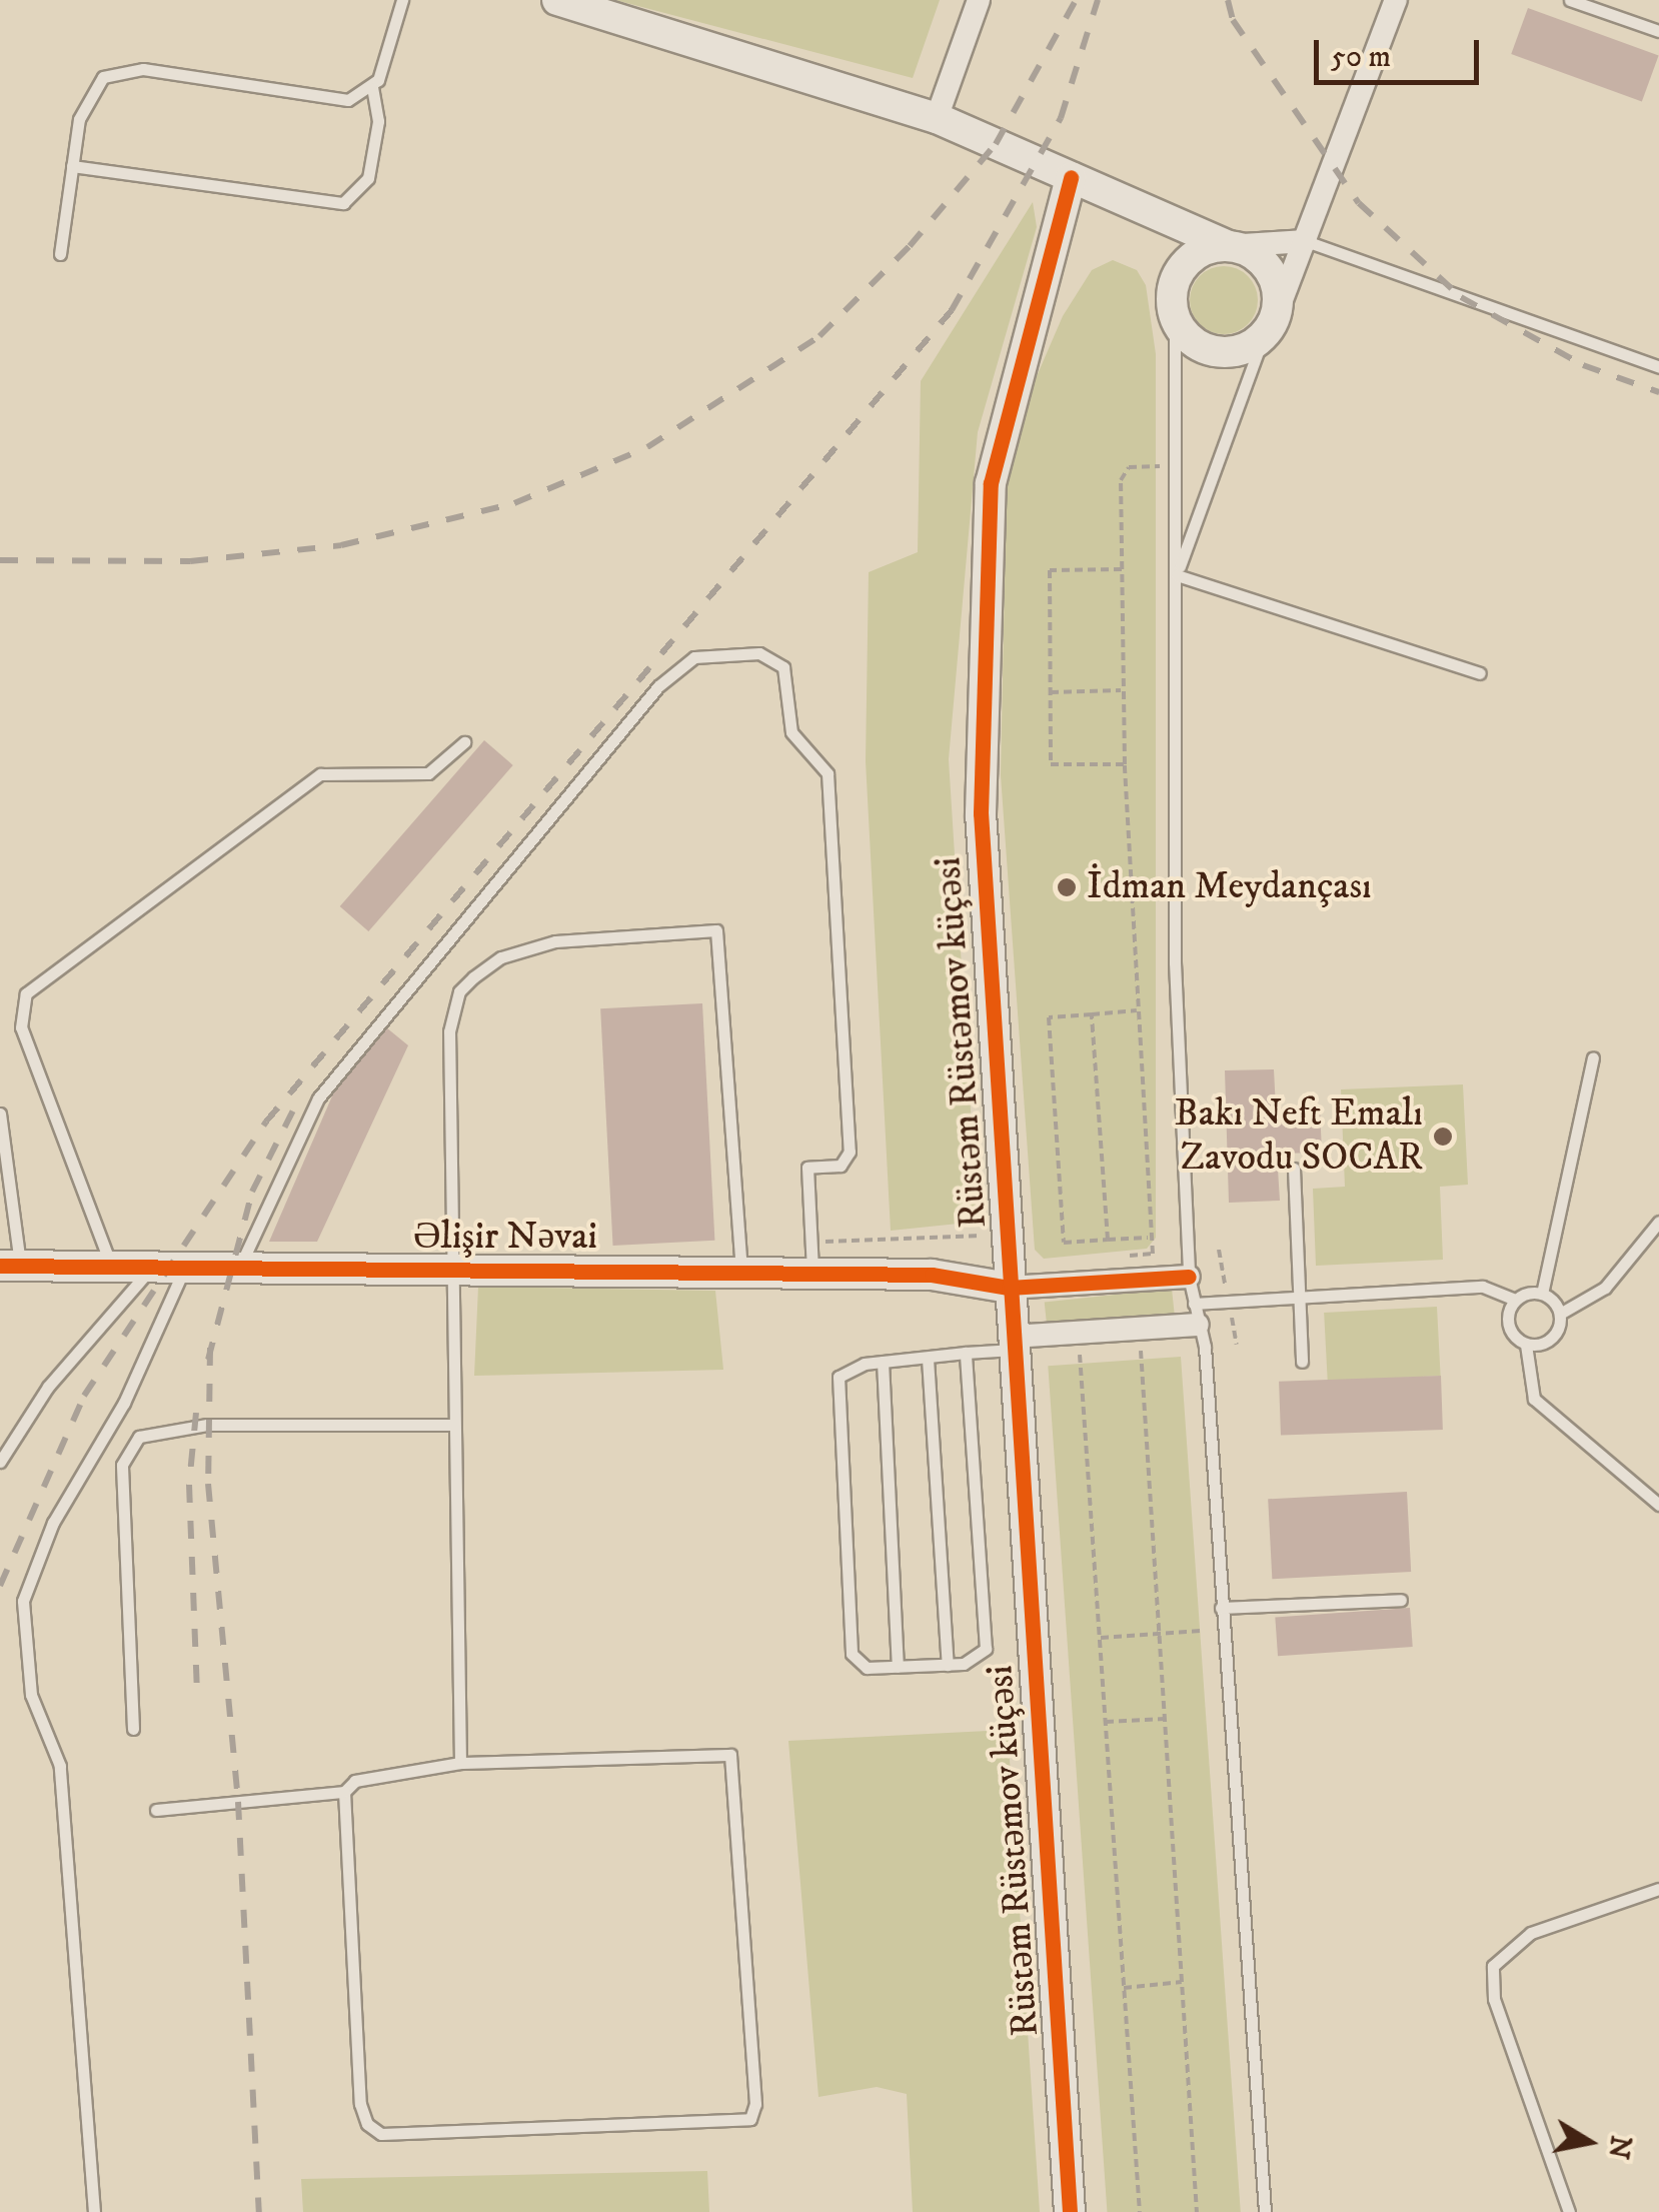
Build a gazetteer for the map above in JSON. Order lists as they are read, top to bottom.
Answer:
{
  "streets": {
    "street": ["Rüstəm Rüstəmov küçəsi", "Əlişir Nəvai"]
  },
  "crossings": [
    ["Rüstəm Rüstəmov küçəsi", "Əlişir Nəvai"]
  ],
  "places": ["İdman Meydançası", "Bakı Neft Emalı Zavodu SOCAR"],
  "scale_bar": "50 m",
  "north": "right"
}
